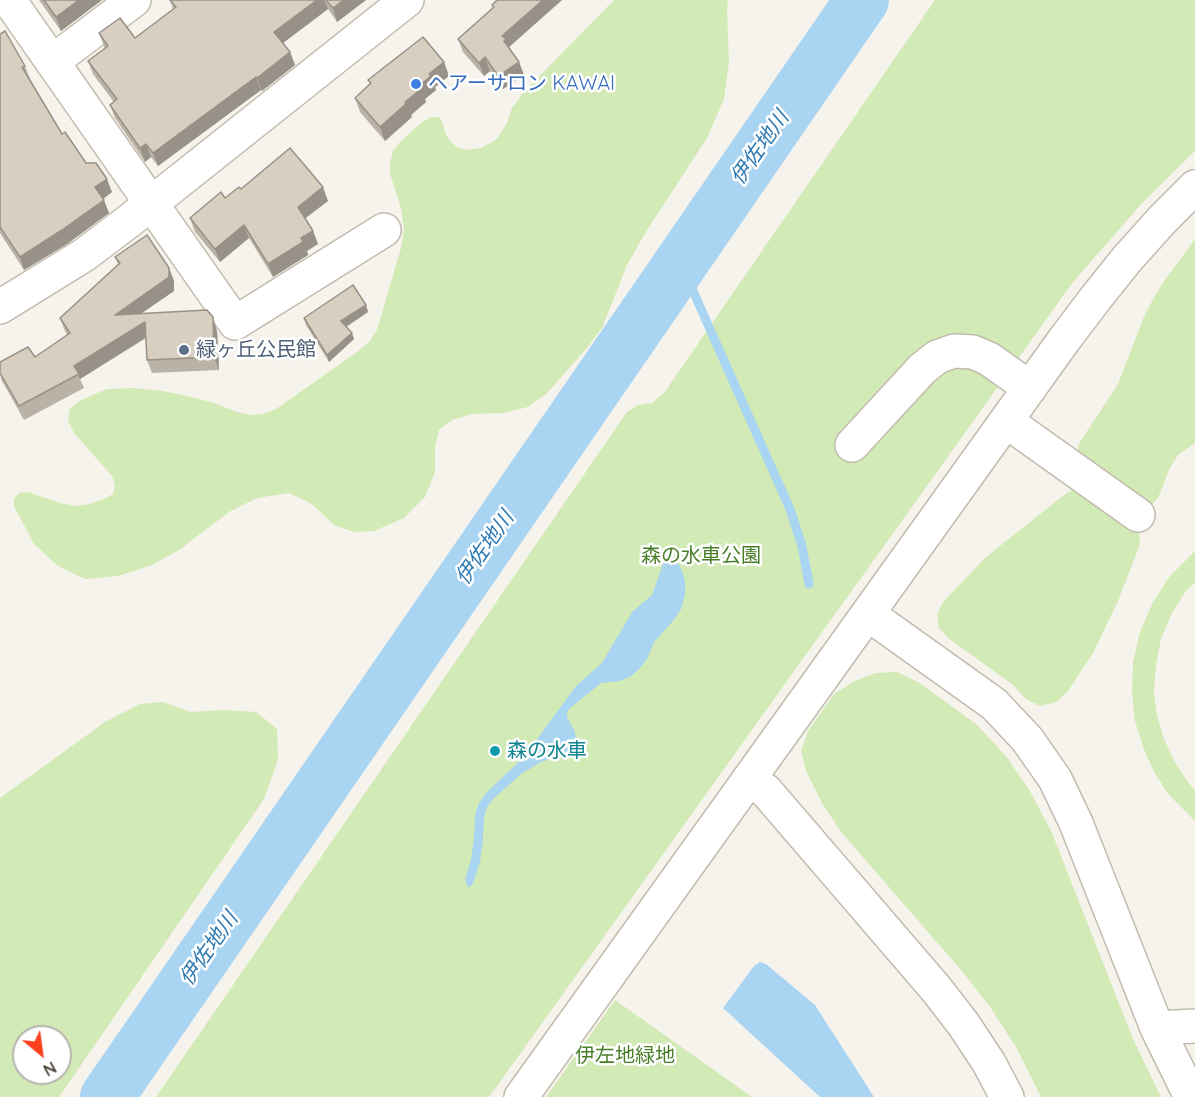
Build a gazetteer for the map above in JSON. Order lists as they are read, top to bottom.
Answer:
{
  "water": ["伊佐地川"],
  "parks": ["森の水車公園", "伊左地緑地"],
  "places": ["ヘアーサロン KAWAI", "緑ヶ丘公民館", "森の水車"],
  "north": "bottom right"
}
